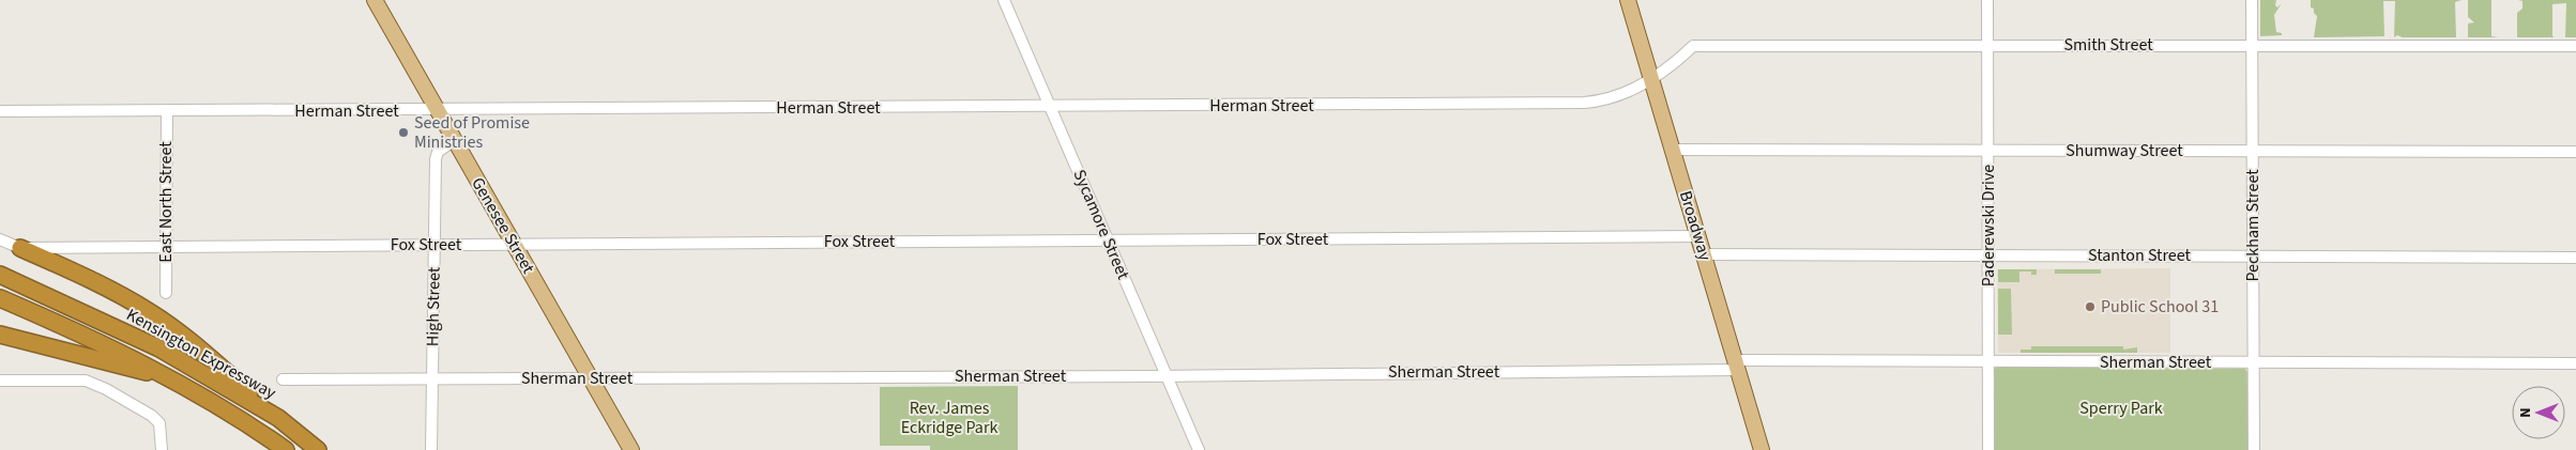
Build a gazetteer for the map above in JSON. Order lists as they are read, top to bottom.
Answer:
{
  "streets": {
    "highway": ["Kensington Expressway"],
    "main road": ["Genesee Street", "Broadway"],
    "street": [
      "Smith Street",
      "Herman Street",
      "Shumway Street",
      "East North Street",
      "Sycamore Street",
      "Paderewski Drive",
      "Peckham Street",
      "Fox Street",
      "Stanton Street",
      "High Street",
      "Sherman Street"
    ]
  },
  "crossings": [
    ["Smith Street", "Herman Street"],
    ["Smith Street", "Broadway"],
    ["Smith Street", "Paderewski Drive"],
    ["Smith Street", "Peckham Street"],
    ["Herman Street", "East North Street"],
    ["Herman Street", "Sycamore Street"],
    ["Herman Street", "Genesee Street"],
    ["Herman Street", "Broadway"],
    ["Shumway Street", "Broadway"],
    ["Shumway Street", "Paderewski Drive"],
    ["Shumway Street", "Peckham Street"],
    ["East North Street", "Fox Street"],
    ["Sycamore Street", "Fox Street"],
    ["Sycamore Street", "Sherman Street"],
    ["Genesee Street", "Fox Street"],
    ["Genesee Street", "High Street"],
    ["Genesee Street", "Sherman Street"],
    ["Broadway", "Fox Street"],
    ["Broadway", "Stanton Street"],
    ["Broadway", "Sherman Street"],
    ["Paderewski Drive", "Stanton Street"],
    ["Paderewski Drive", "Sherman Street"],
    ["Peckham Street", "Stanton Street"],
    ["Peckham Street", "Sherman Street"],
    ["Fox Street", "High Street"],
    ["High Street", "Sherman Street"]
  ],
  "parks": ["Rev. James Eckridge Park", "Sperry Park"],
  "places": ["Seed of Promise Ministries", "Public School 31"],
  "north": "left"
}
